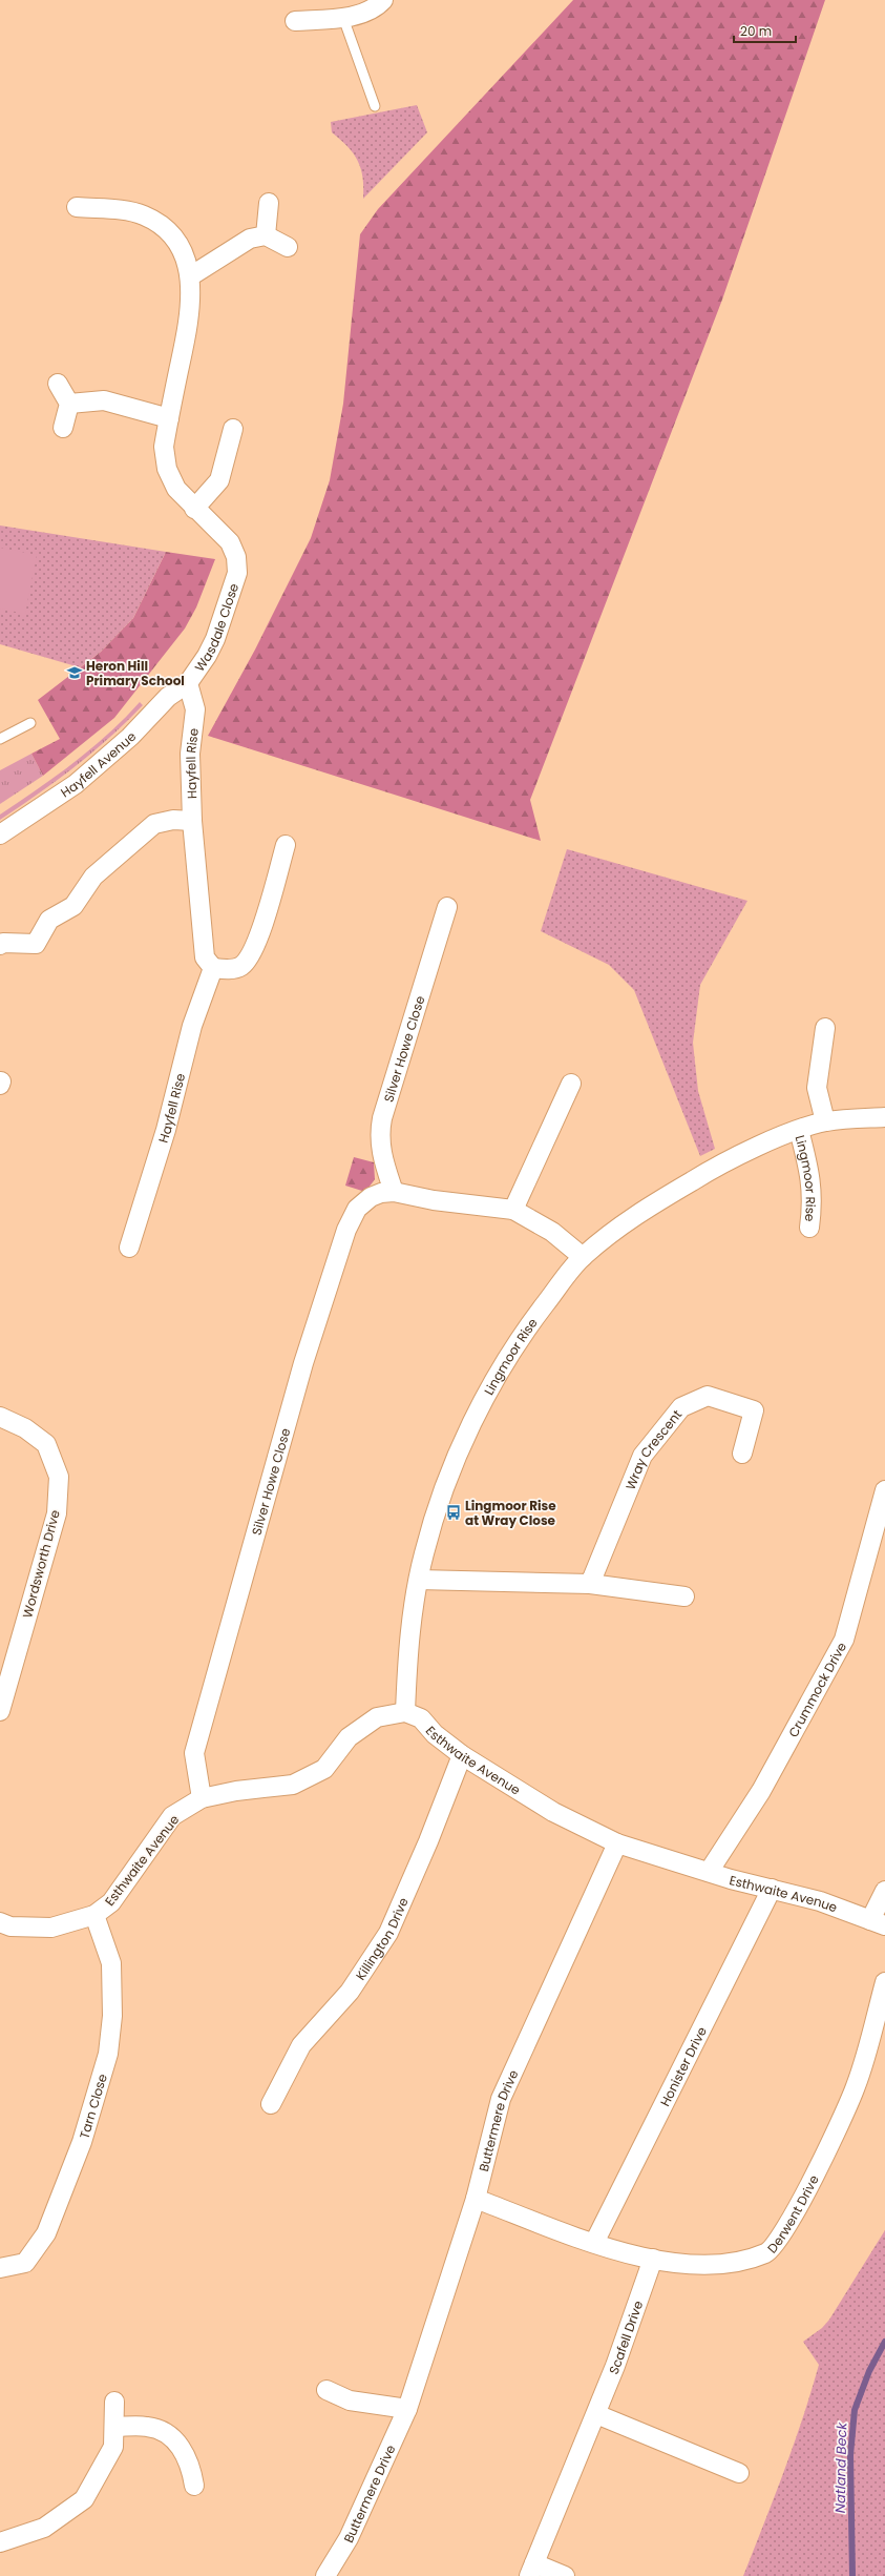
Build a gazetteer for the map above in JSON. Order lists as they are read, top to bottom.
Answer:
{
  "streets": {
    "street": [
      "Wasdale Close",
      "Hayfell Avenue",
      "Hayfell Rise",
      "Silver Howe Close",
      "Lingmoor Rise",
      "Wray Crescent",
      "Wordsworth Drive",
      "Crummock Drive",
      "Esthwaite Avenue",
      "Killington Drive",
      "Honister Drive",
      "Tarn Close",
      "Buttermere Drive",
      "Derwent Drive",
      "Scafell Drive"
    ]
  },
  "crossings": [
    ["Wasdale Close", "Hayfell Avenue"],
    ["Wasdale Close", "Hayfell Rise"],
    ["Hayfell Avenue", "Hayfell Rise"],
    ["Silver Howe Close", "Lingmoor Rise"],
    ["Silver Howe Close", "Esthwaite Avenue"],
    ["Lingmoor Rise", "Esthwaite Avenue"],
    ["Crummock Drive", "Esthwaite Avenue"],
    ["Esthwaite Avenue", "Killington Drive"],
    ["Esthwaite Avenue", "Honister Drive"],
    ["Esthwaite Avenue", "Tarn Close"],
    ["Esthwaite Avenue", "Buttermere Drive"],
    ["Honister Drive", "Derwent Drive"],
    ["Buttermere Drive", "Derwent Drive"],
    ["Derwent Drive", "Scafell Drive"]
  ],
  "water": ["Natland Beck"],
  "places": {
    "school or university": ["Heron Hill Primary School"],
    "bus stop": ["Lingmoor Rise at Wray Close"]
  },
  "scale_bar": "20 m"
}
